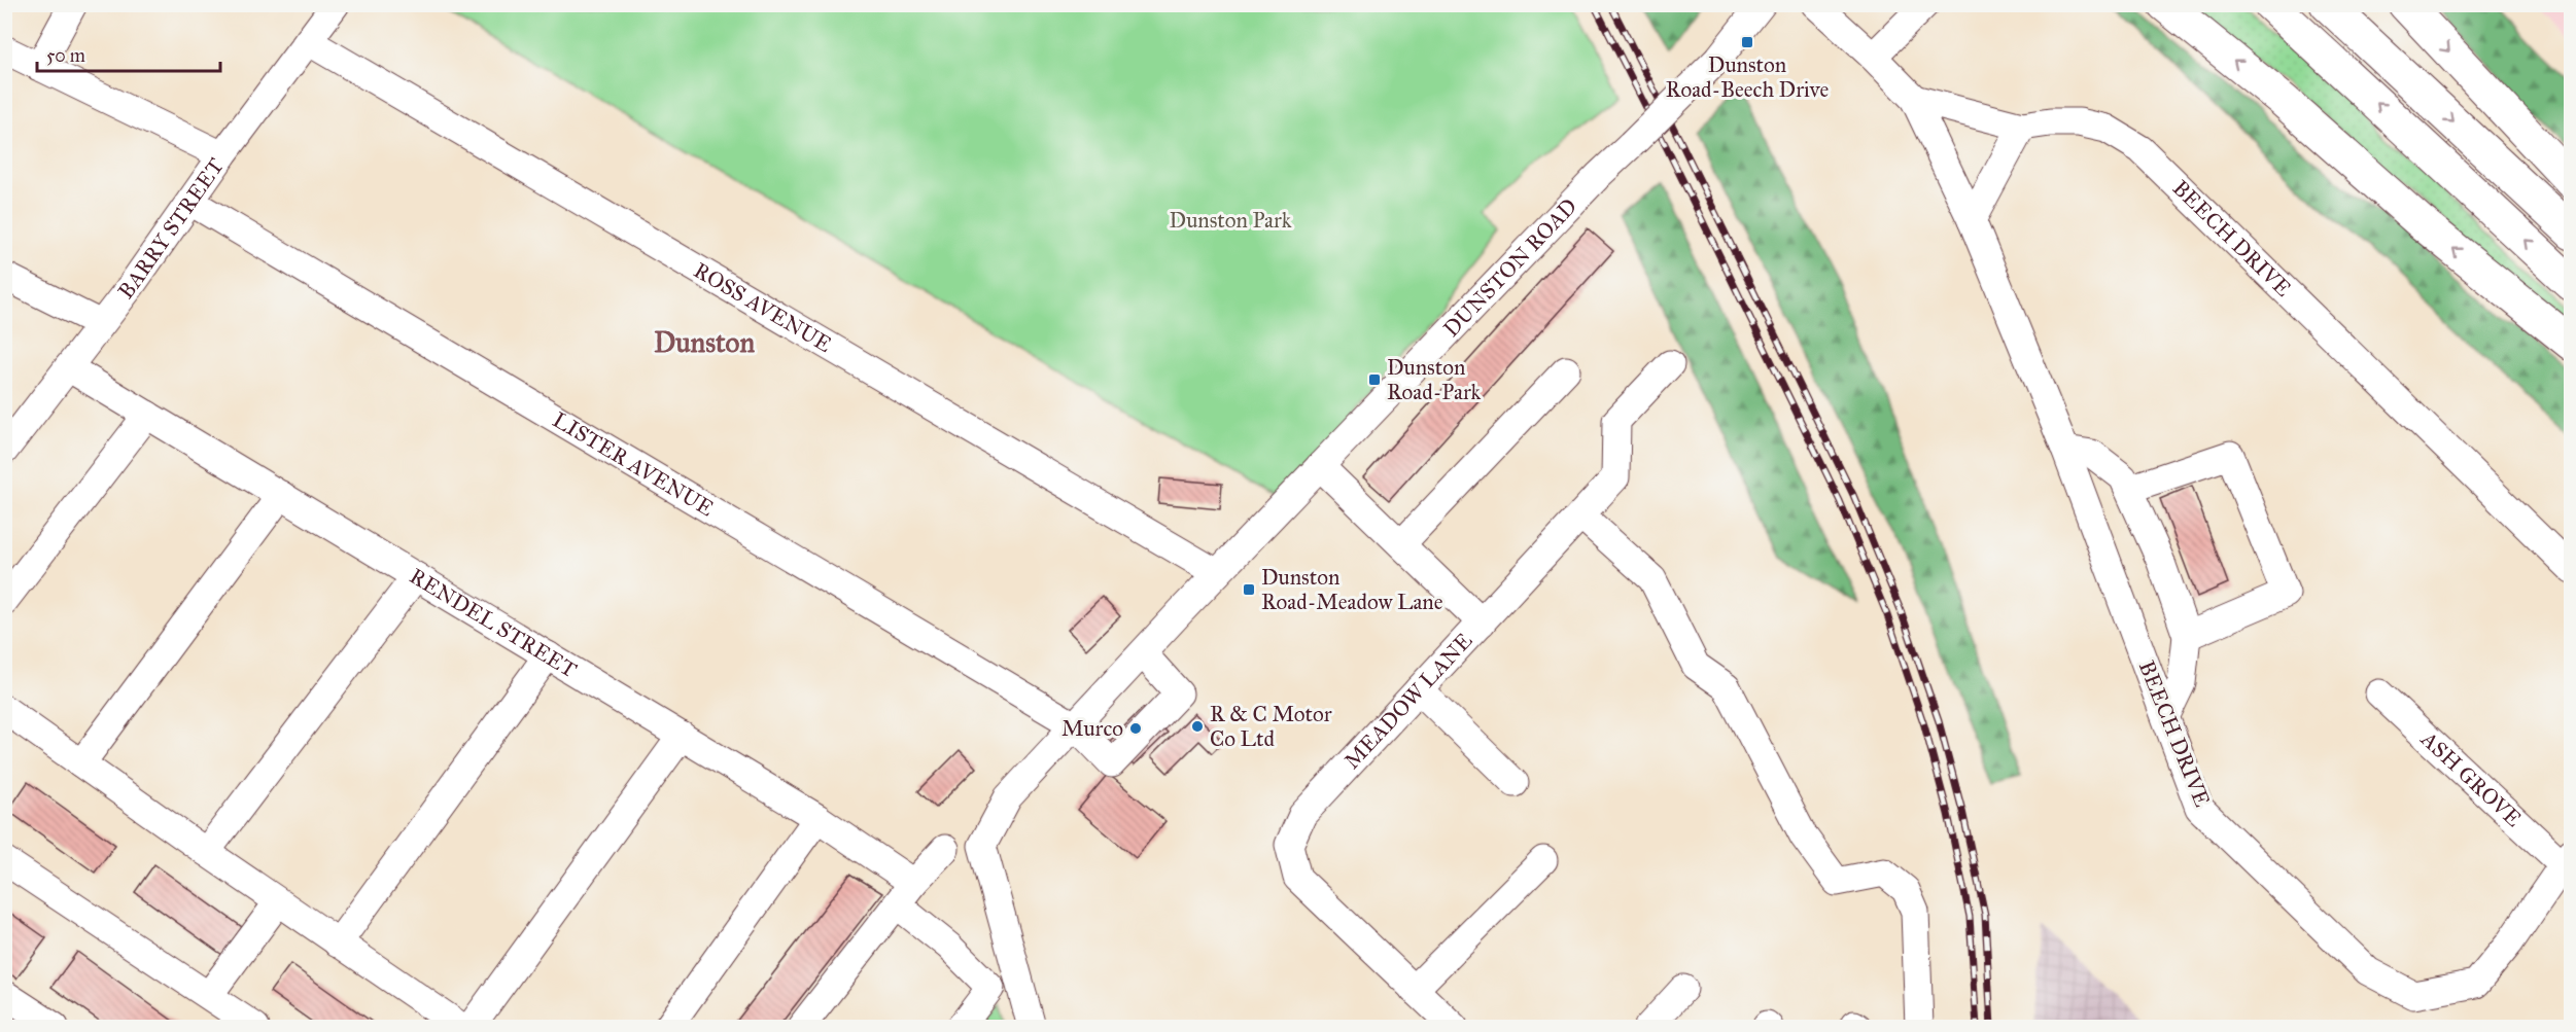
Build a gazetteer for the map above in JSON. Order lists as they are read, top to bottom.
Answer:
{
  "streets": {
    "street": [
      "BARRY STREET",
      "BEECH DRIVE",
      "DUNSTON ROAD",
      "ROSS AVENUE",
      "LISTER AVENUE",
      "RENDEL STREET",
      "MEADOW LANE",
      "ASH GROVE"
    ]
  },
  "crossings": [
    ["BARRY STREET", "ROSS AVENUE"],
    ["BARRY STREET", "LISTER AVENUE"],
    ["BARRY STREET", "RENDEL STREET"],
    ["BEECH DRIVE", "ASH GROVE"],
    ["DUNSTON ROAD", "ROSS AVENUE"],
    ["DUNSTON ROAD", "LISTER AVENUE"]
  ],
  "districts": ["Dunston"],
  "parks": ["Dunston Park"],
  "places": {
    "transit": ["Dunston Road-Beech Drive", "Dunston Road-Park", "Dunston Road-Meadow Lane"],
    "other": ["R & C Motor Co Ltd", "Murco"]
  },
  "scale_bar": "50 m"
}
